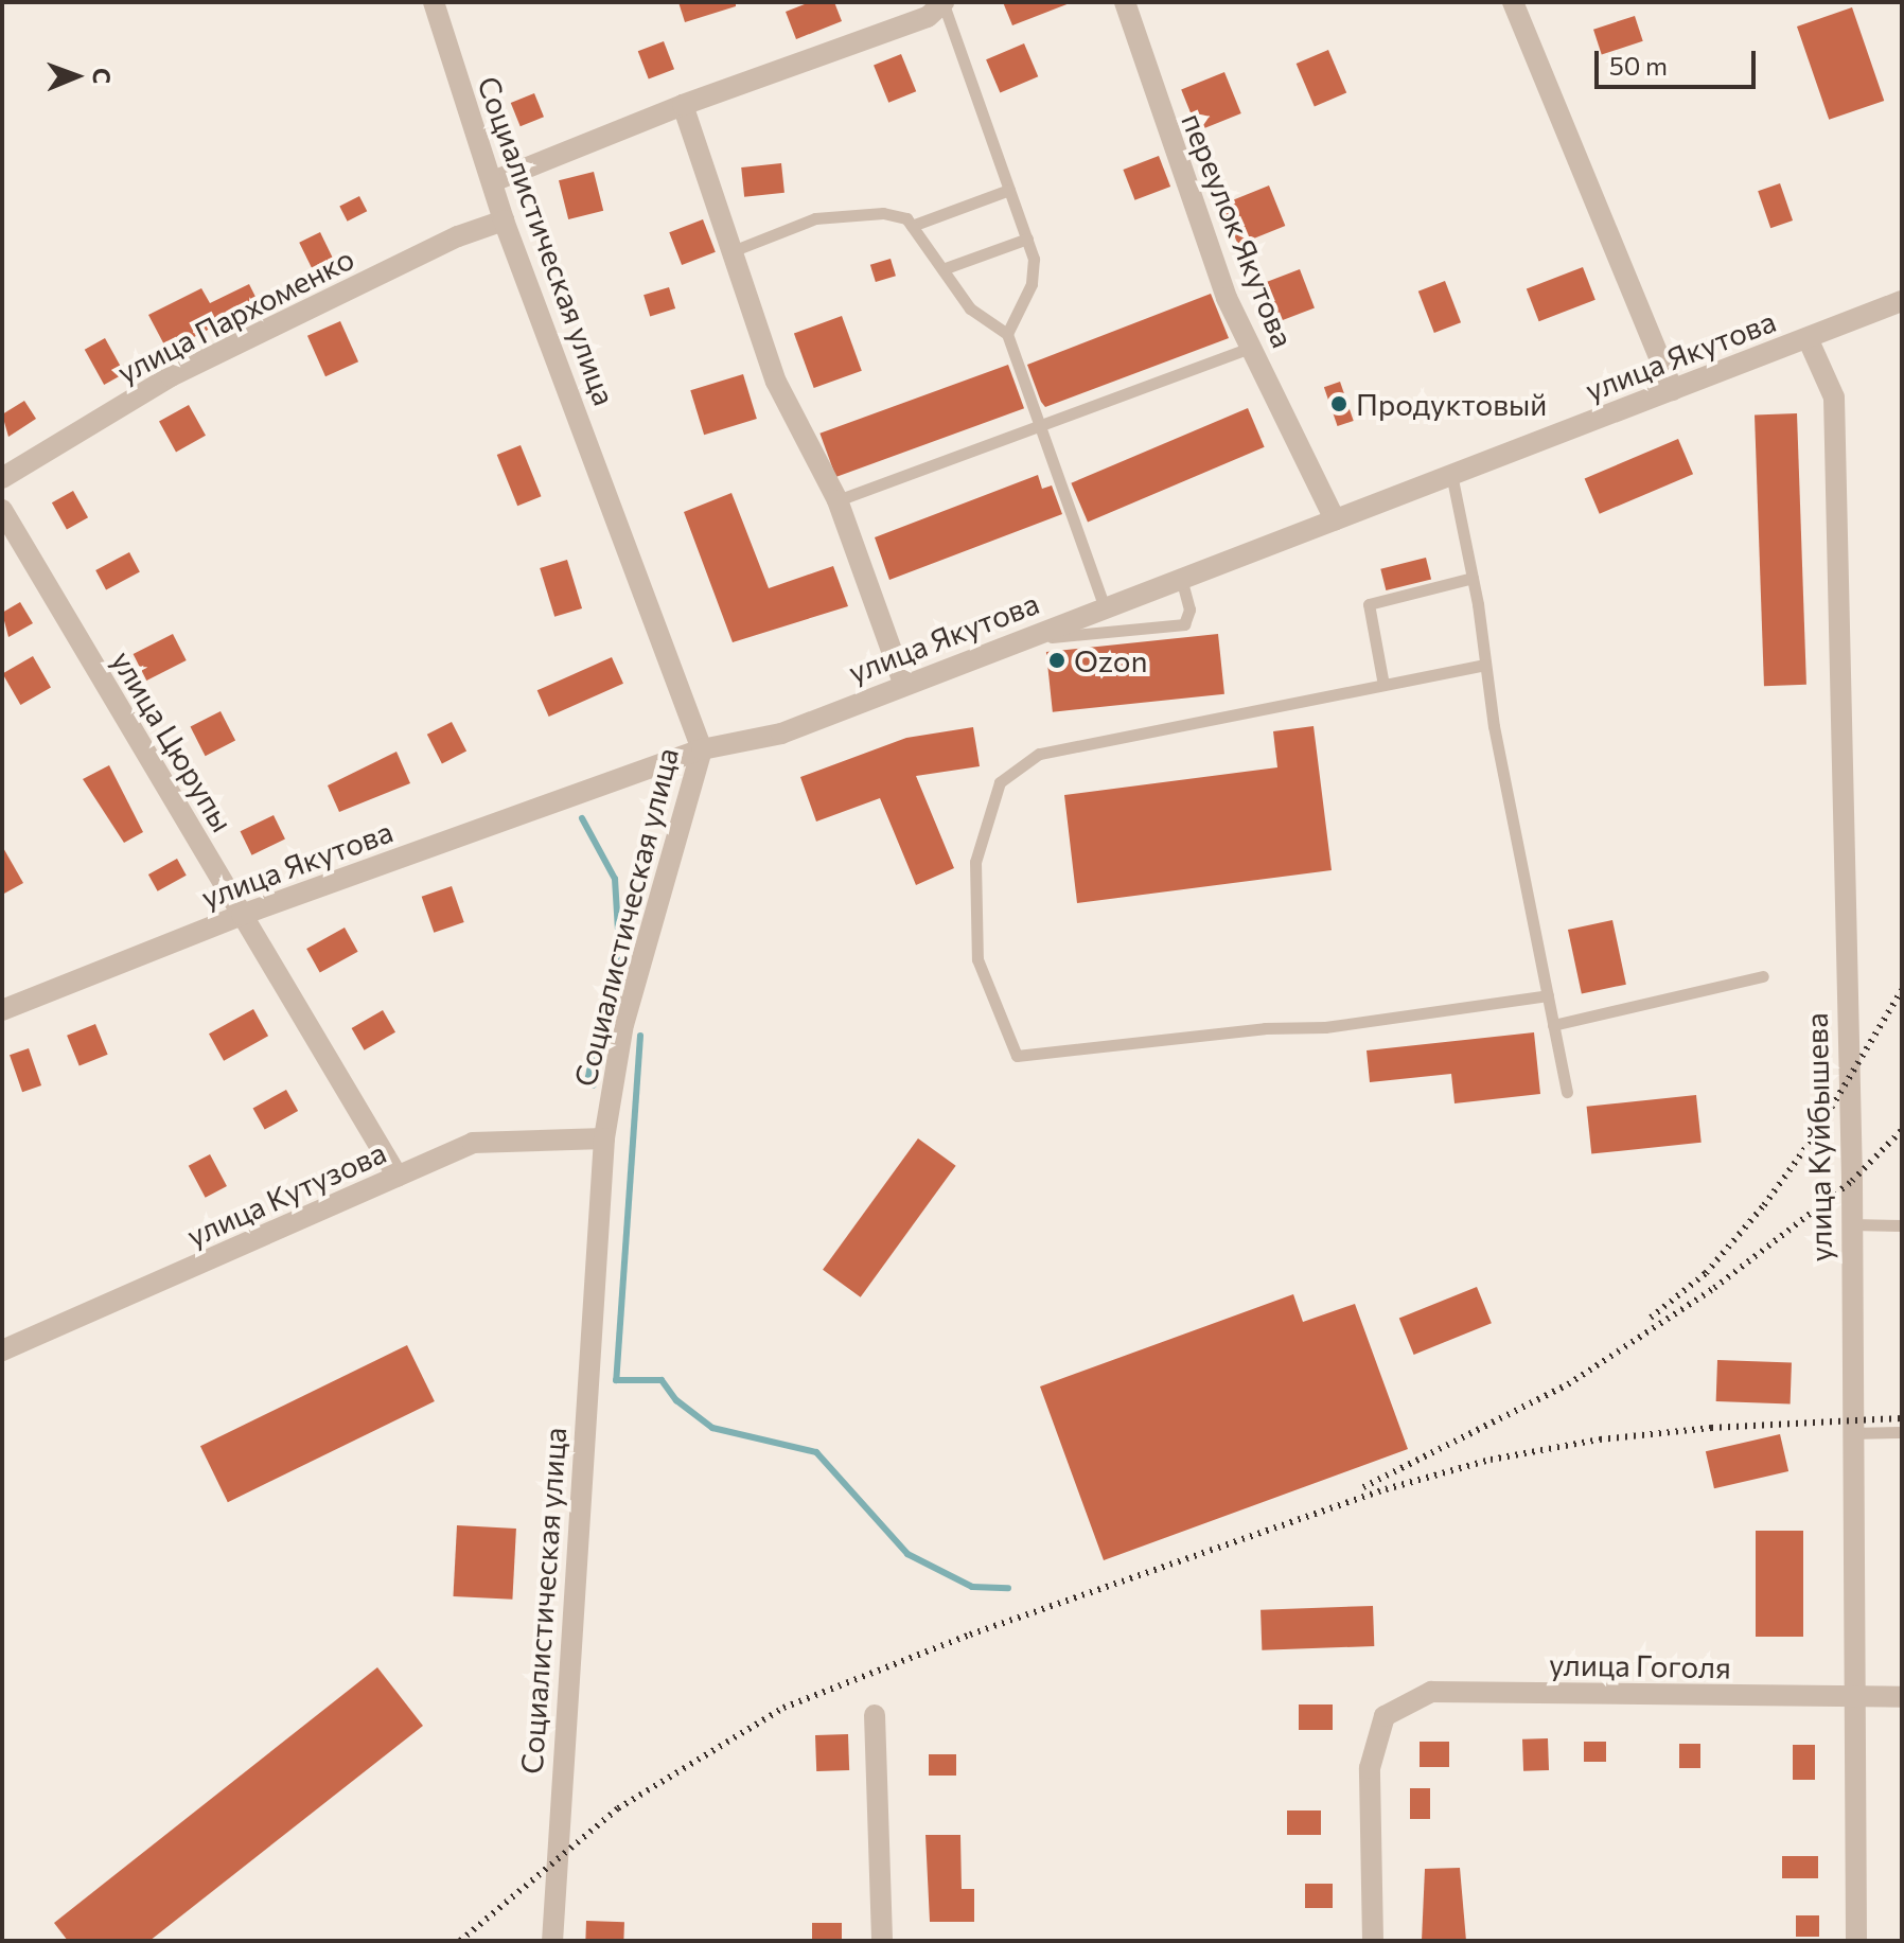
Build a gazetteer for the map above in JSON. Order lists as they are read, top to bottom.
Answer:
{
  "streets": {
    "street": [
      "переулок Якутова",
      "Социалистическая улица",
      "улица Пархоменко",
      "улица Якутова",
      "улица Цюрупы",
      "улица Куйбышева",
      "улица Кутузова",
      "улица Гоголя"
    ]
  },
  "crossings": [
    ["переулок Якутова", "улица Якутова"],
    ["Социалистическая улица", "улица Пархоменко"],
    ["Социалистическая улица", "улица Якутова"],
    ["Социалистическая улица", "улица Кутузова"],
    ["улица Якутова", "улица Цюрупы"],
    ["улица Якутова", "улица Куйбышева"],
    ["улица Цюрупы", "улица Кутузова"],
    ["улица Куйбышева", "улица Гоголя"]
  ],
  "places": ["Продуктовый", "Ozon"],
  "scale_bar": "50 m",
  "north": "right"
}
